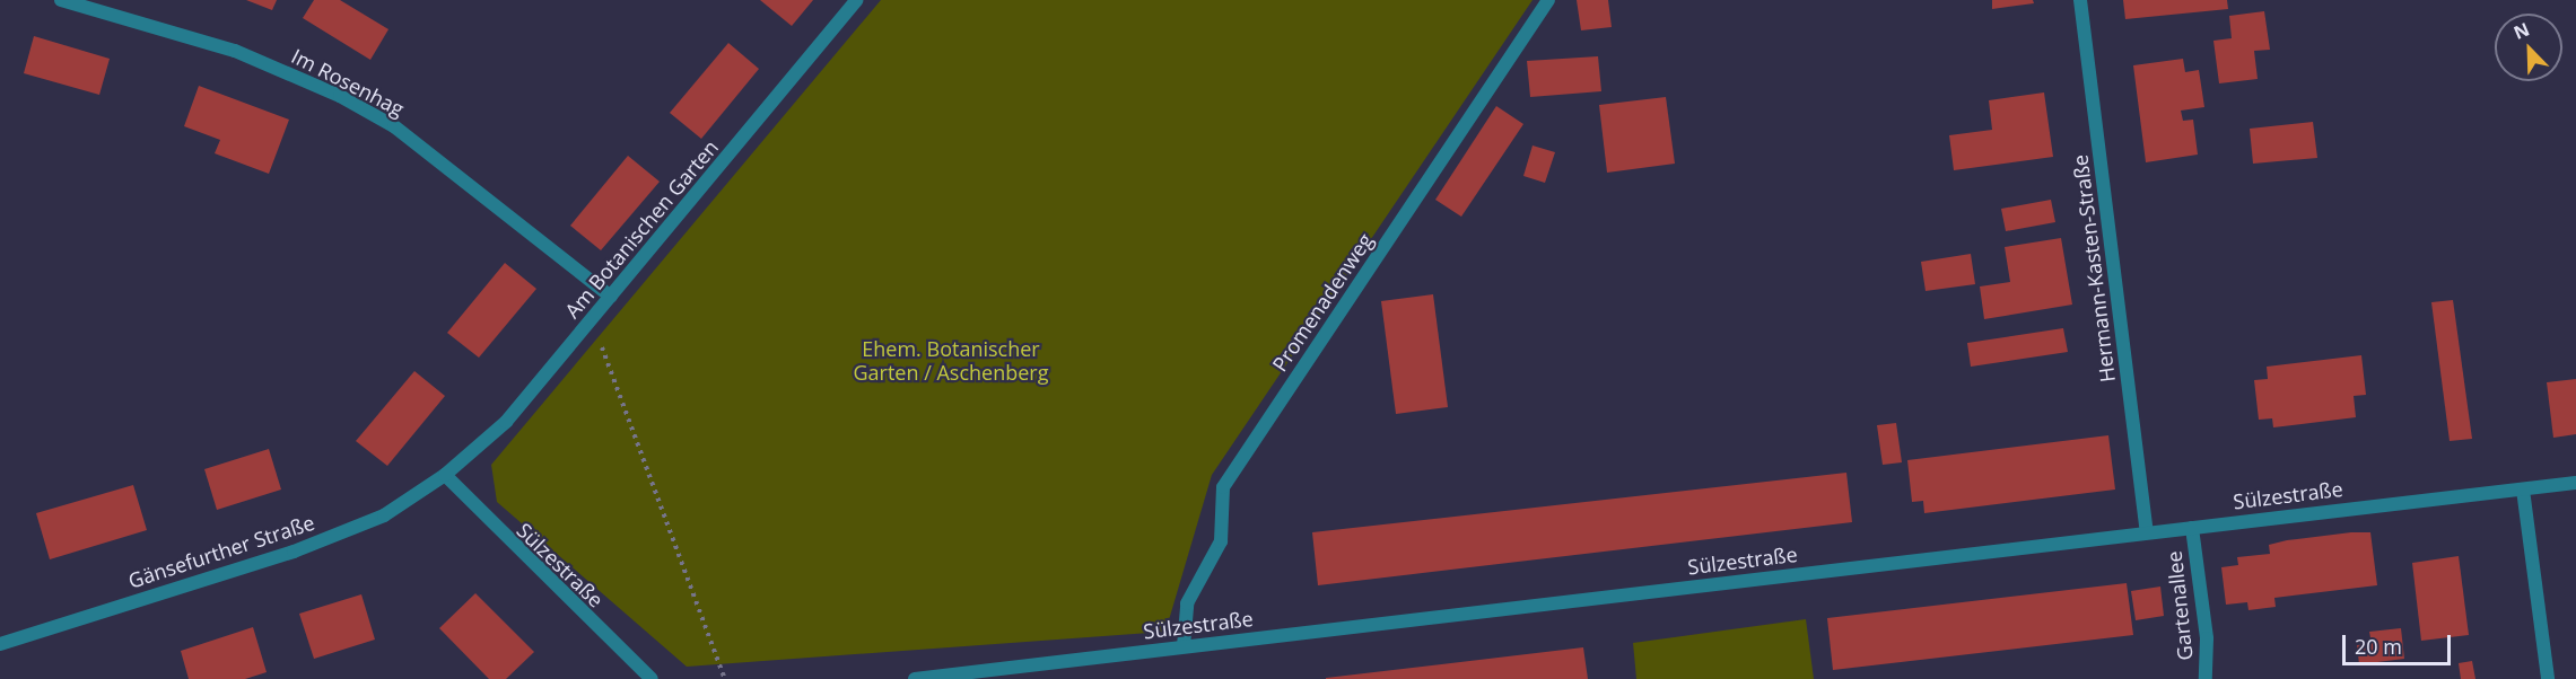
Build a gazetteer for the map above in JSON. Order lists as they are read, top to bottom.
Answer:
{
  "streets": {
    "street": [
      "Im Rosenhag",
      "Am Botanischen Garten",
      "Hermann-Kasten-Straße",
      "Promenadenweg",
      "Sülzestraße",
      "Gänsefurther Straße",
      "Gartenallee"
    ]
  },
  "crossings": [
    ["Im Rosenhag", "Am Botanischen Garten"],
    ["Am Botanischen Garten", "Sülzestraße"],
    ["Am Botanischen Garten", "Gänsefurther Straße"],
    ["Hermann-Kasten-Straße", "Sülzestraße"],
    ["Promenadenweg", "Sülzestraße"],
    ["Sülzestraße", "Gänsefurther Straße"],
    ["Sülzestraße", "Gartenallee"]
  ],
  "parks": ["Ehem. Botanischer Garten / Aschenberg"],
  "scale_bar": "20 m",
  "north": "top left"
}
